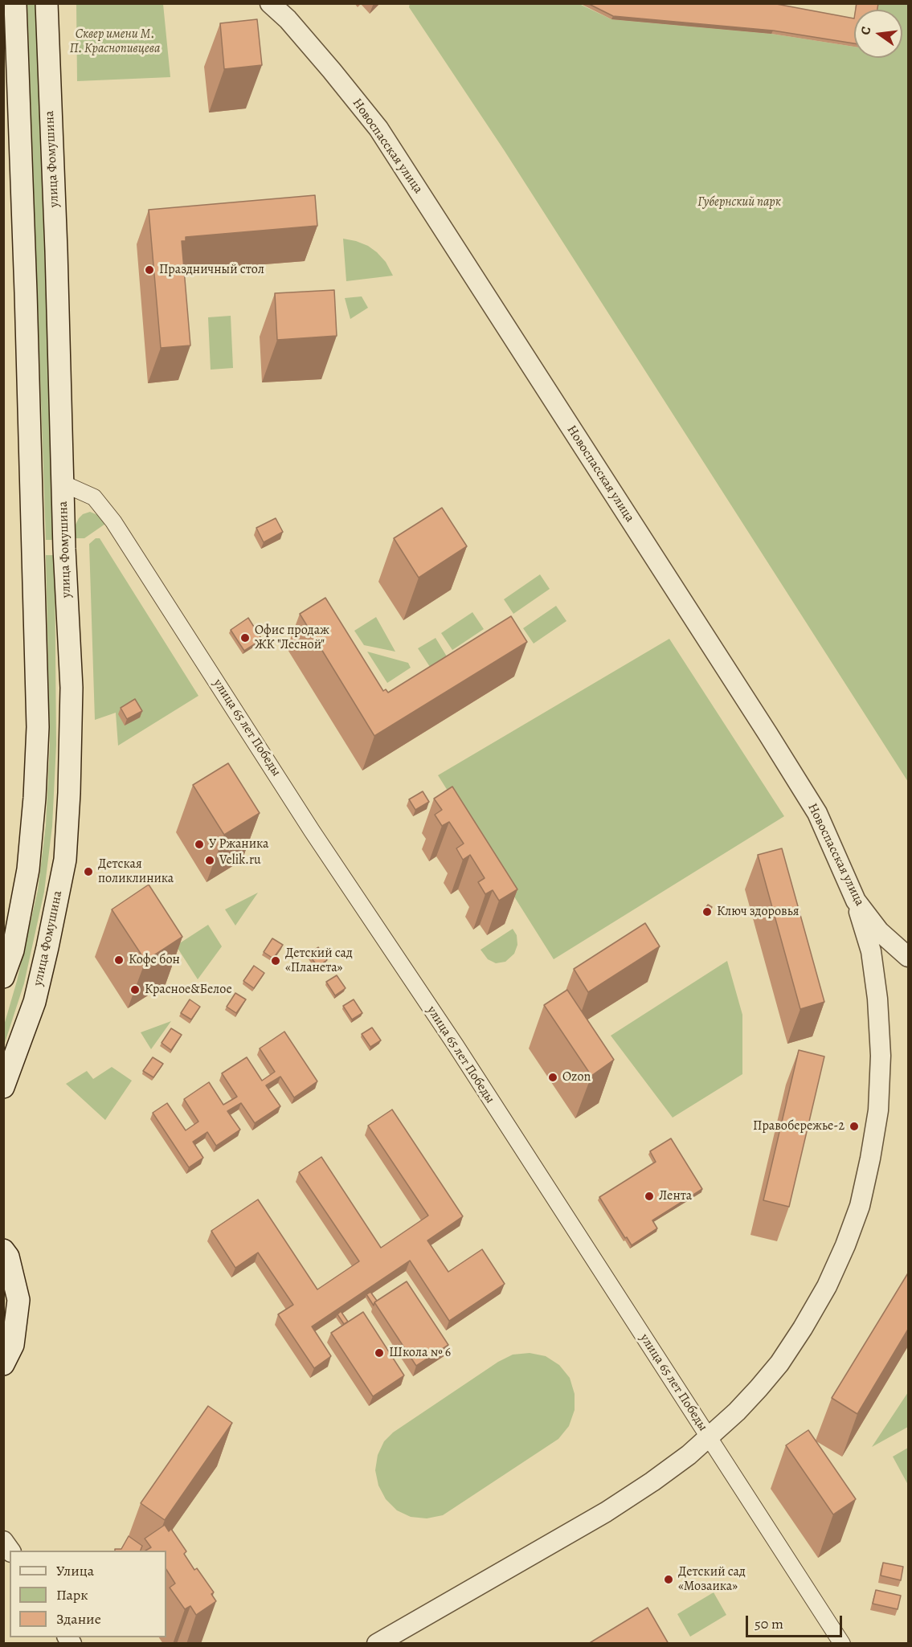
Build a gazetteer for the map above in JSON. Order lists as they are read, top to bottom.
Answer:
{
  "streets": {
    "main road": ["улица Фомушина"],
    "street": ["Новоспасская улица", "улица 65 лет Победы"]
  },
  "crossings": [
    ["улица Фомушина", "улица 65 лет Победы"]
  ],
  "parks": ["Сквер имени М. П. Краснопивцева", "Губернский парк"],
  "places": [
    "Праздничный стол",
    "Офис продаж ЖК \"Лесной\"",
    "У Ржаника",
    "Velik.ru",
    "Детская поликлиника",
    "Ключ здоровья",
    "Кофе бон",
    "Детский сад «Планета»",
    "Красное&Белое",
    "Ozon",
    "Правобережье-2",
    "Лента",
    "Школа № 6",
    "Детский сад «Мозаика»"
  ],
  "legend": ["Улица", "Парк", "Здание"],
  "scale_bar": "50 m",
  "north": "left"
}
